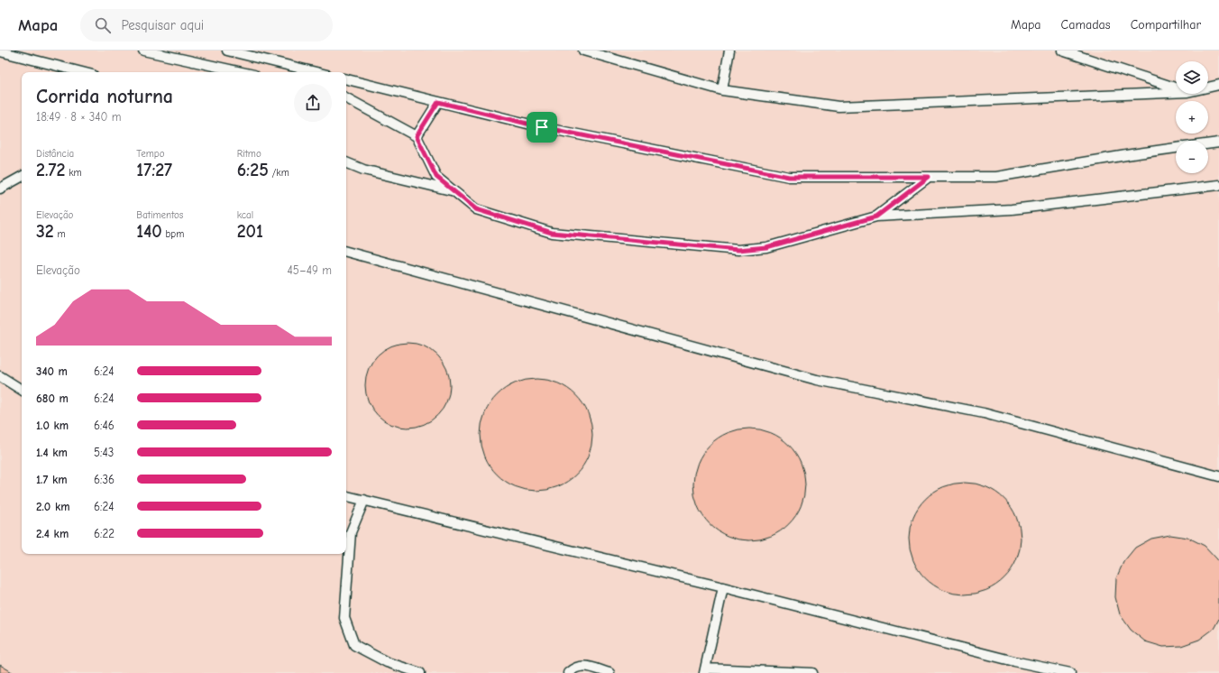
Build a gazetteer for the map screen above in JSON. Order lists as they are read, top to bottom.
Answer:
{
  "page": {
    "header": "Mapa",
    "search": "Pesquisar aqui",
    "nav": ["Mapa", "Camadas", "Compartilhar"],
    "map_buttons": ["+", "−"],
    "heading": ["Corrida noturna", "18:49 · 8 × 340 m"],
    "stats": [
      ["Distância", "2.72 km"],
      ["Tempo", "17:27"],
      ["Ritmo", "6:25 /km"],
      ["Elevação", "32 m"],
      ["Batimentos", "140 bpm"],
      ["kcal", "201"]
    ],
    "chart": ["Elevação", "45–49 m"],
    "list": [
      {
        "name": "340 m",
        "note": "6:24"
      },
      {
        "name": "680 m",
        "note": "6:24"
      },
      {
        "name": "1.0 km",
        "note": "6:46"
      },
      {
        "name": "1.4 km",
        "note": "5:43"
      },
      {
        "name": "1.7 km",
        "note": "6:36"
      },
      {
        "name": "2.0 km",
        "note": "6:24"
      },
      {
        "name": "2.4 km",
        "note": "6:22"
      }
    ]
  }
}
